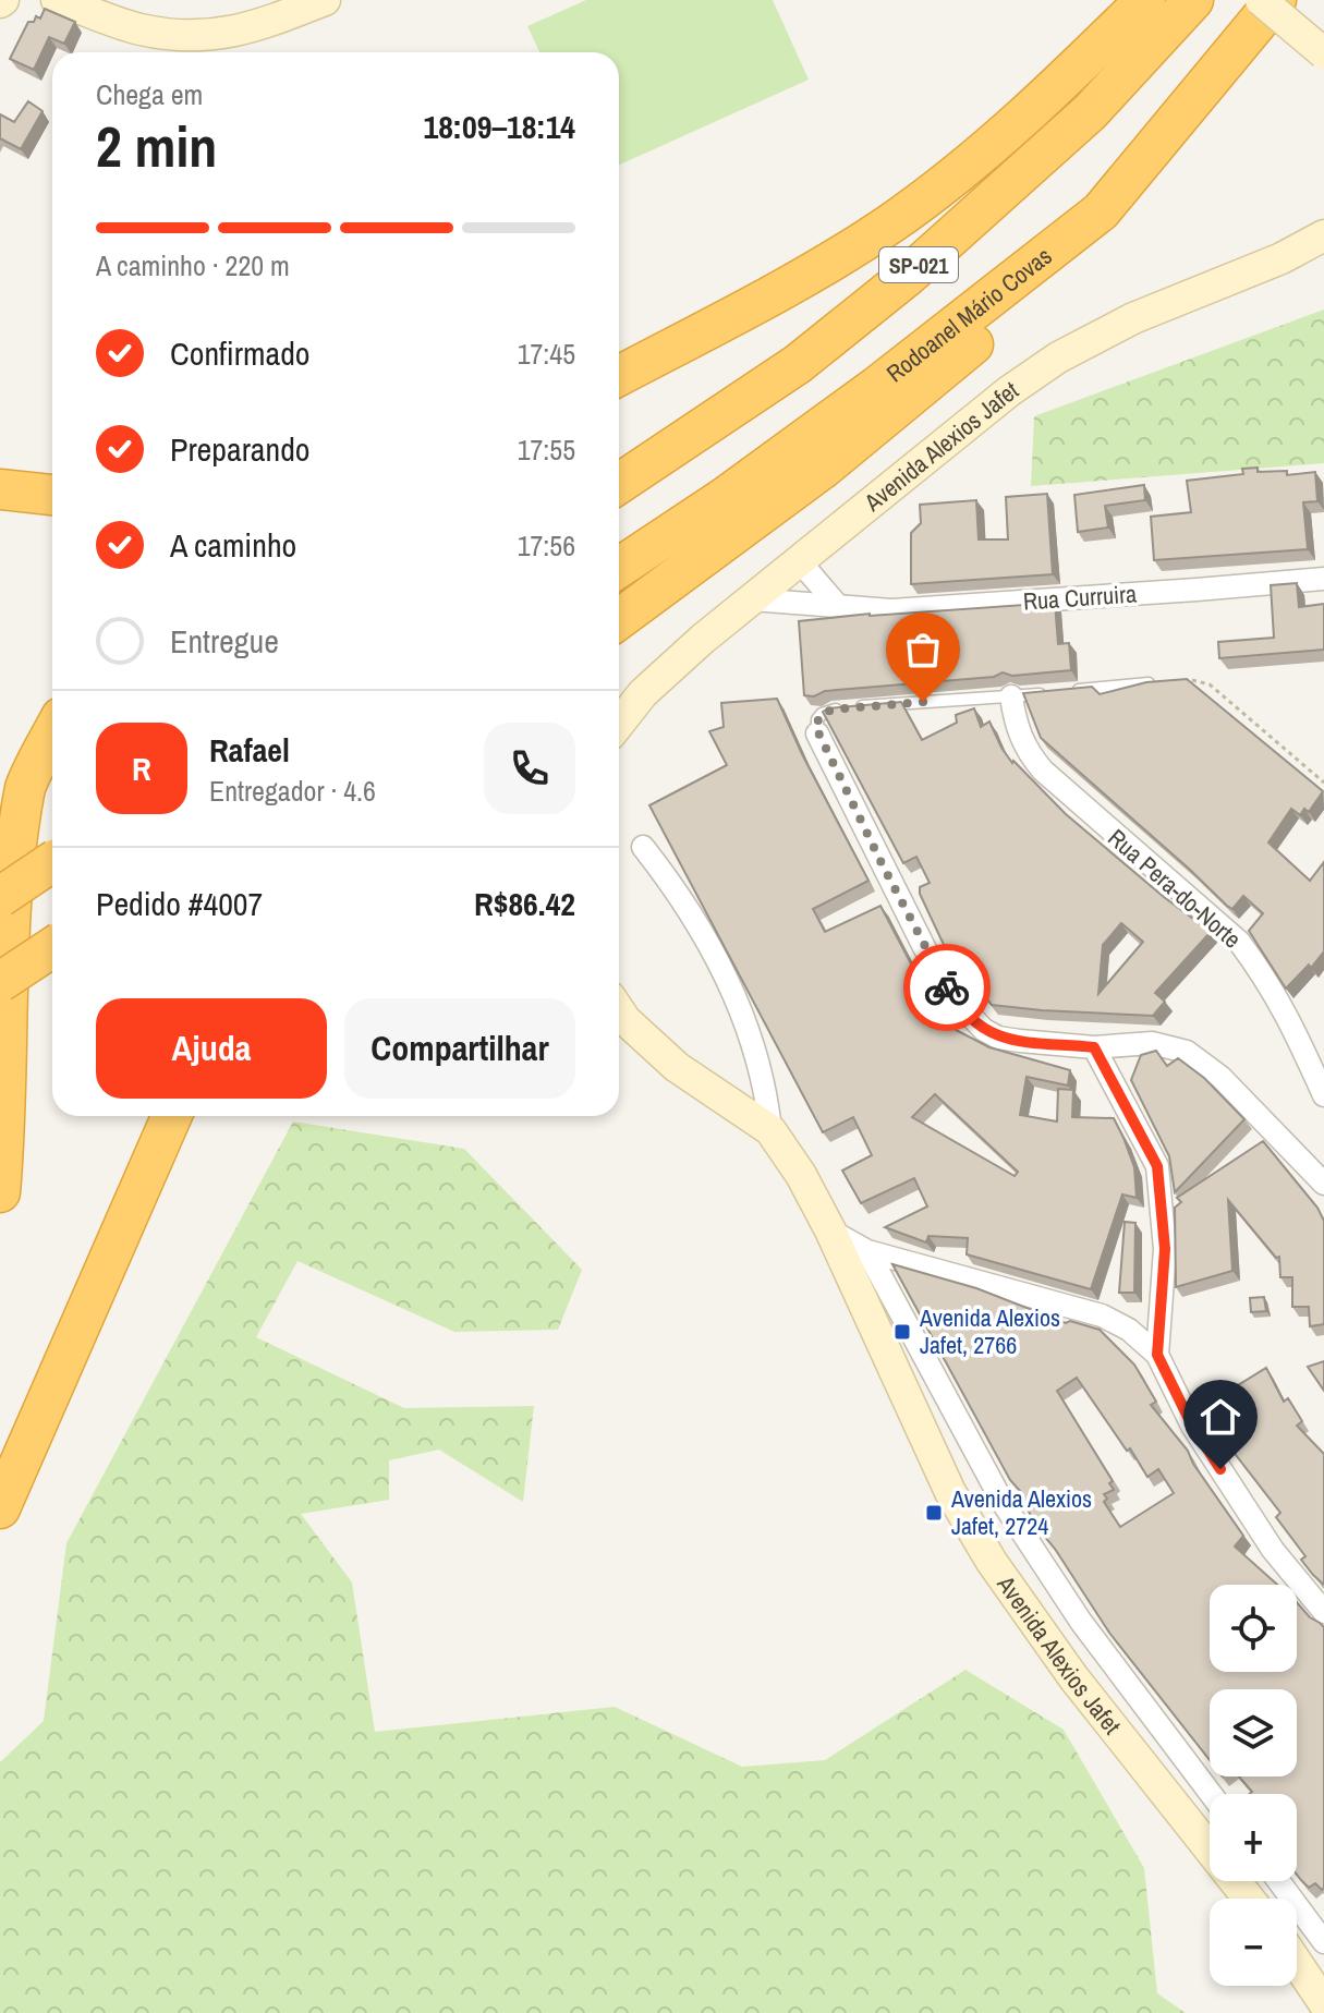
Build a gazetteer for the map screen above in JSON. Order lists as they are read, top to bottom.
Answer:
{
  "streets": {
    "highway": ["SP-021", "Rodoanel Mário Covas"],
    "main road": ["Avenida Alexios Jafet"],
    "street": ["Rua Curruira", "Rua Pera-do-Norte"]
  },
  "crossings": [
    ["Avenida Alexios Jafet", "Rua Curruira"]
  ],
  "places": {
    "transit": ["Avenida Alexios Jafet, 2766", "Avenida Alexios Jafet, 2724"]
  },
  "page": {
    "heading": ["2 min", "Chega em", "18:09–18:14"],
    "panel": [
      "Rafael",
      "Entregador · 4.6",
      "Pedido #4007",
      "R$86.42"
    ],
    "bar": "A caminho · 220 m",
    "list": [
      ["Confirmado", "17:45"],
      ["Preparando", "17:55"],
      ["A caminho", "17:56"],
      "Entregue"
    ],
    "round": "R",
    "buttons": ["Ajuda", "Compartilhar"],
    "map_buttons": ["+", "−"]
  }
}
